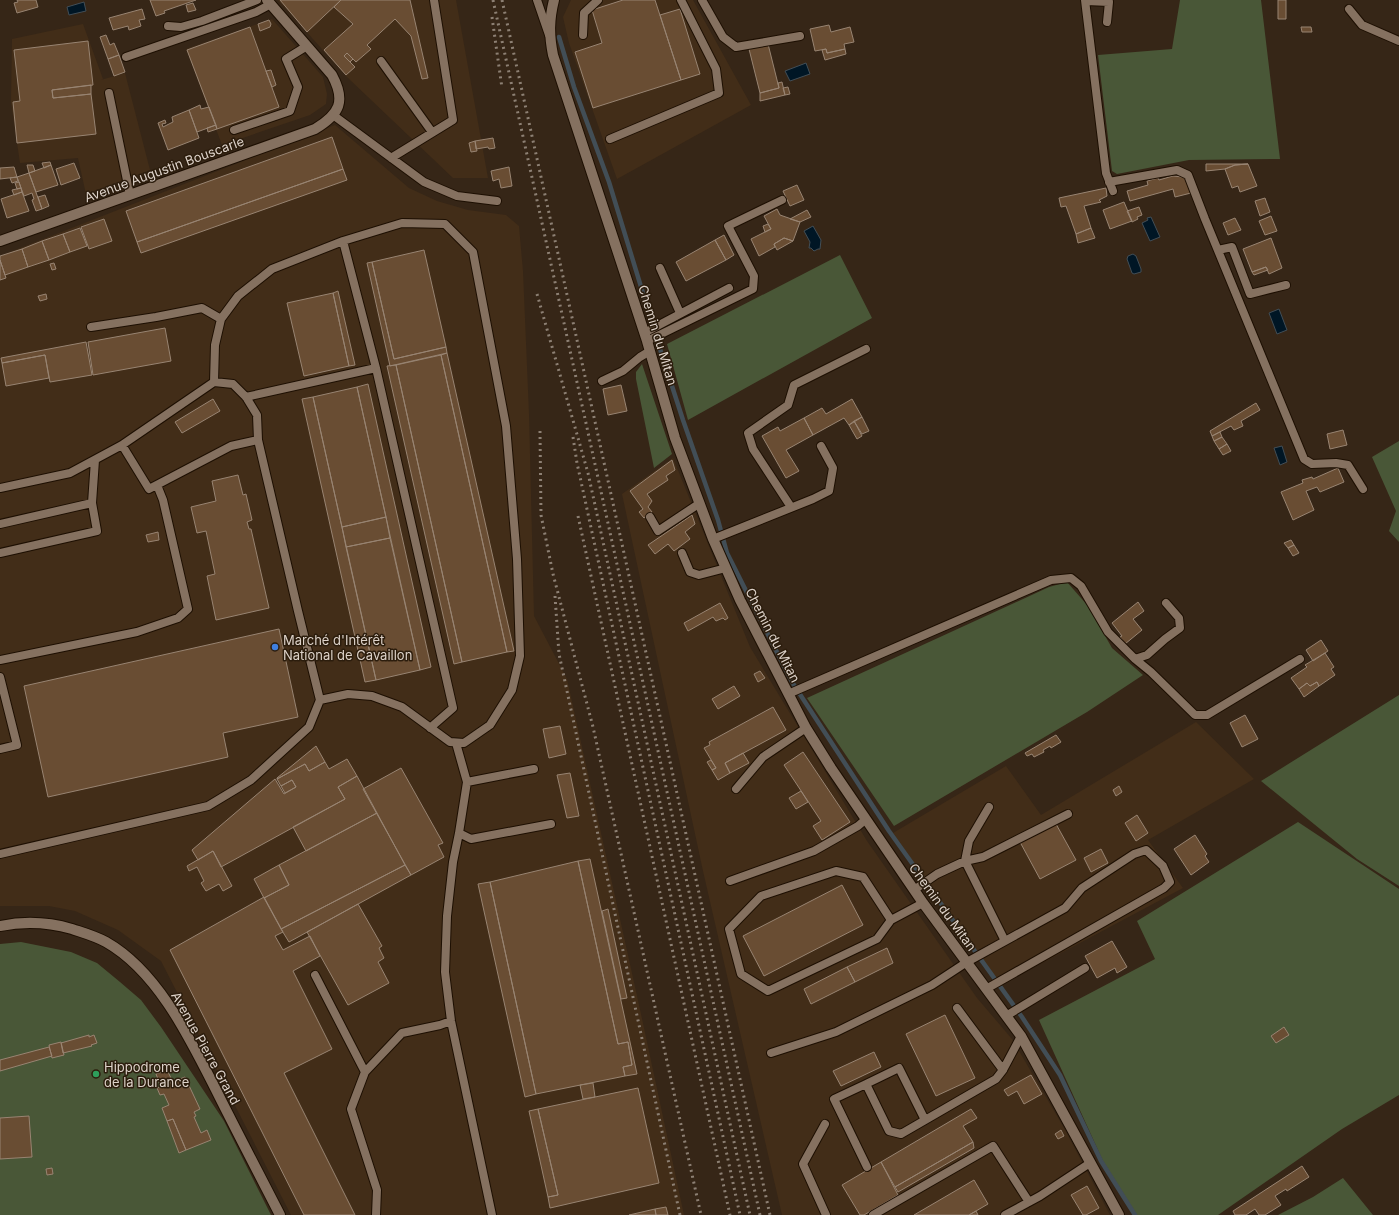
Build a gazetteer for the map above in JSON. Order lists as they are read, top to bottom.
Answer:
{
  "streets": {
    "street": ["Avenue Augustin Bouscarle", "Chemin du Mitan", "Avenue Pierre Grand"]
  },
  "places": ["Marché d'Intérêt National de Cavaillon", "Hippodrome de la Durance"]
}
